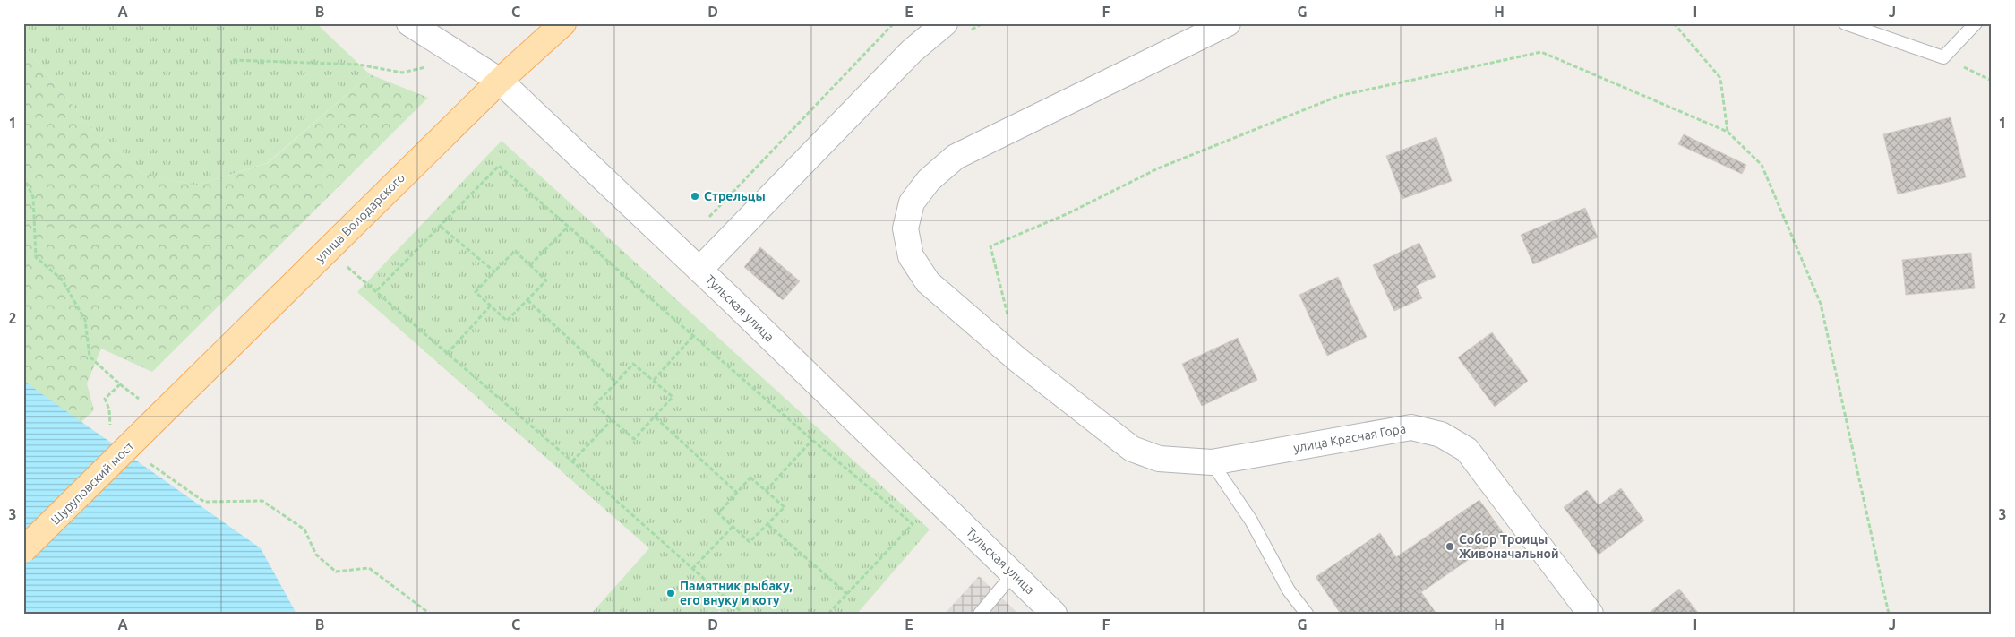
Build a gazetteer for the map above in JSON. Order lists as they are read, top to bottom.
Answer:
{
  "streets": {
    "main road": ["улица Володарского", "Шуруповский мост"],
    "street": ["Тульская улица", "улица Красная Гора"]
  },
  "crossings": [
    ["улица Володарского", "Тульская улица"],
    ["улица Володарского", "Шуруповский мост"]
  ],
  "places": ["Стрельцы", "Собор Троицы Живоначальной", "Памятник рыбаку, его внуку и коту"],
  "grid": {
    "columns": [
      "A",
      "B",
      "C",
      "D",
      "E",
      "F",
      "G",
      "H",
      "I",
      "J"
    ],
    "rows": ["1", "2", "3"]
  }
}
